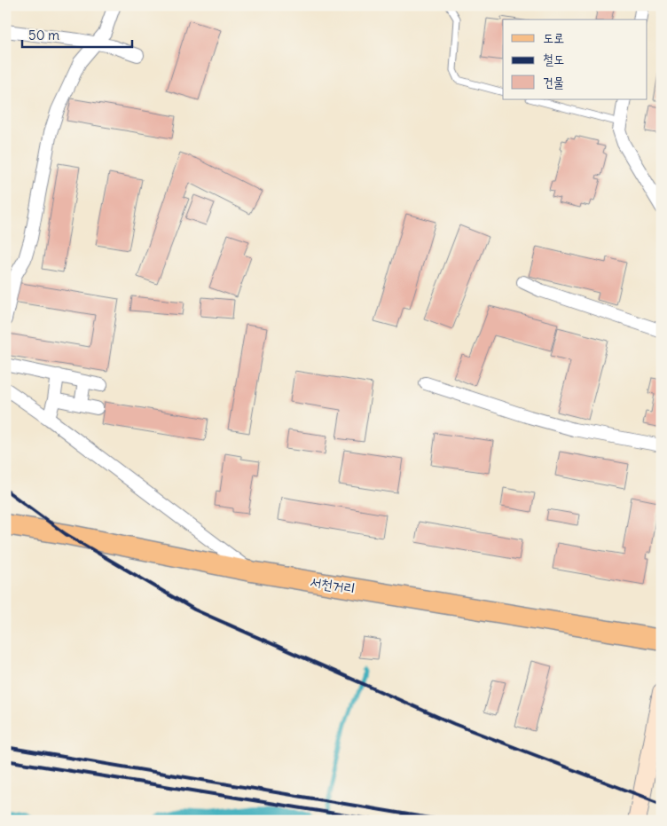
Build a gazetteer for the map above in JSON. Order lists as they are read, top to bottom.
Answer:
{
  "streets": {
    "main road": ["서천거리"]
  },
  "legend": ["도로", "철도", "건물"],
  "scale_bar": "50 m"
}
